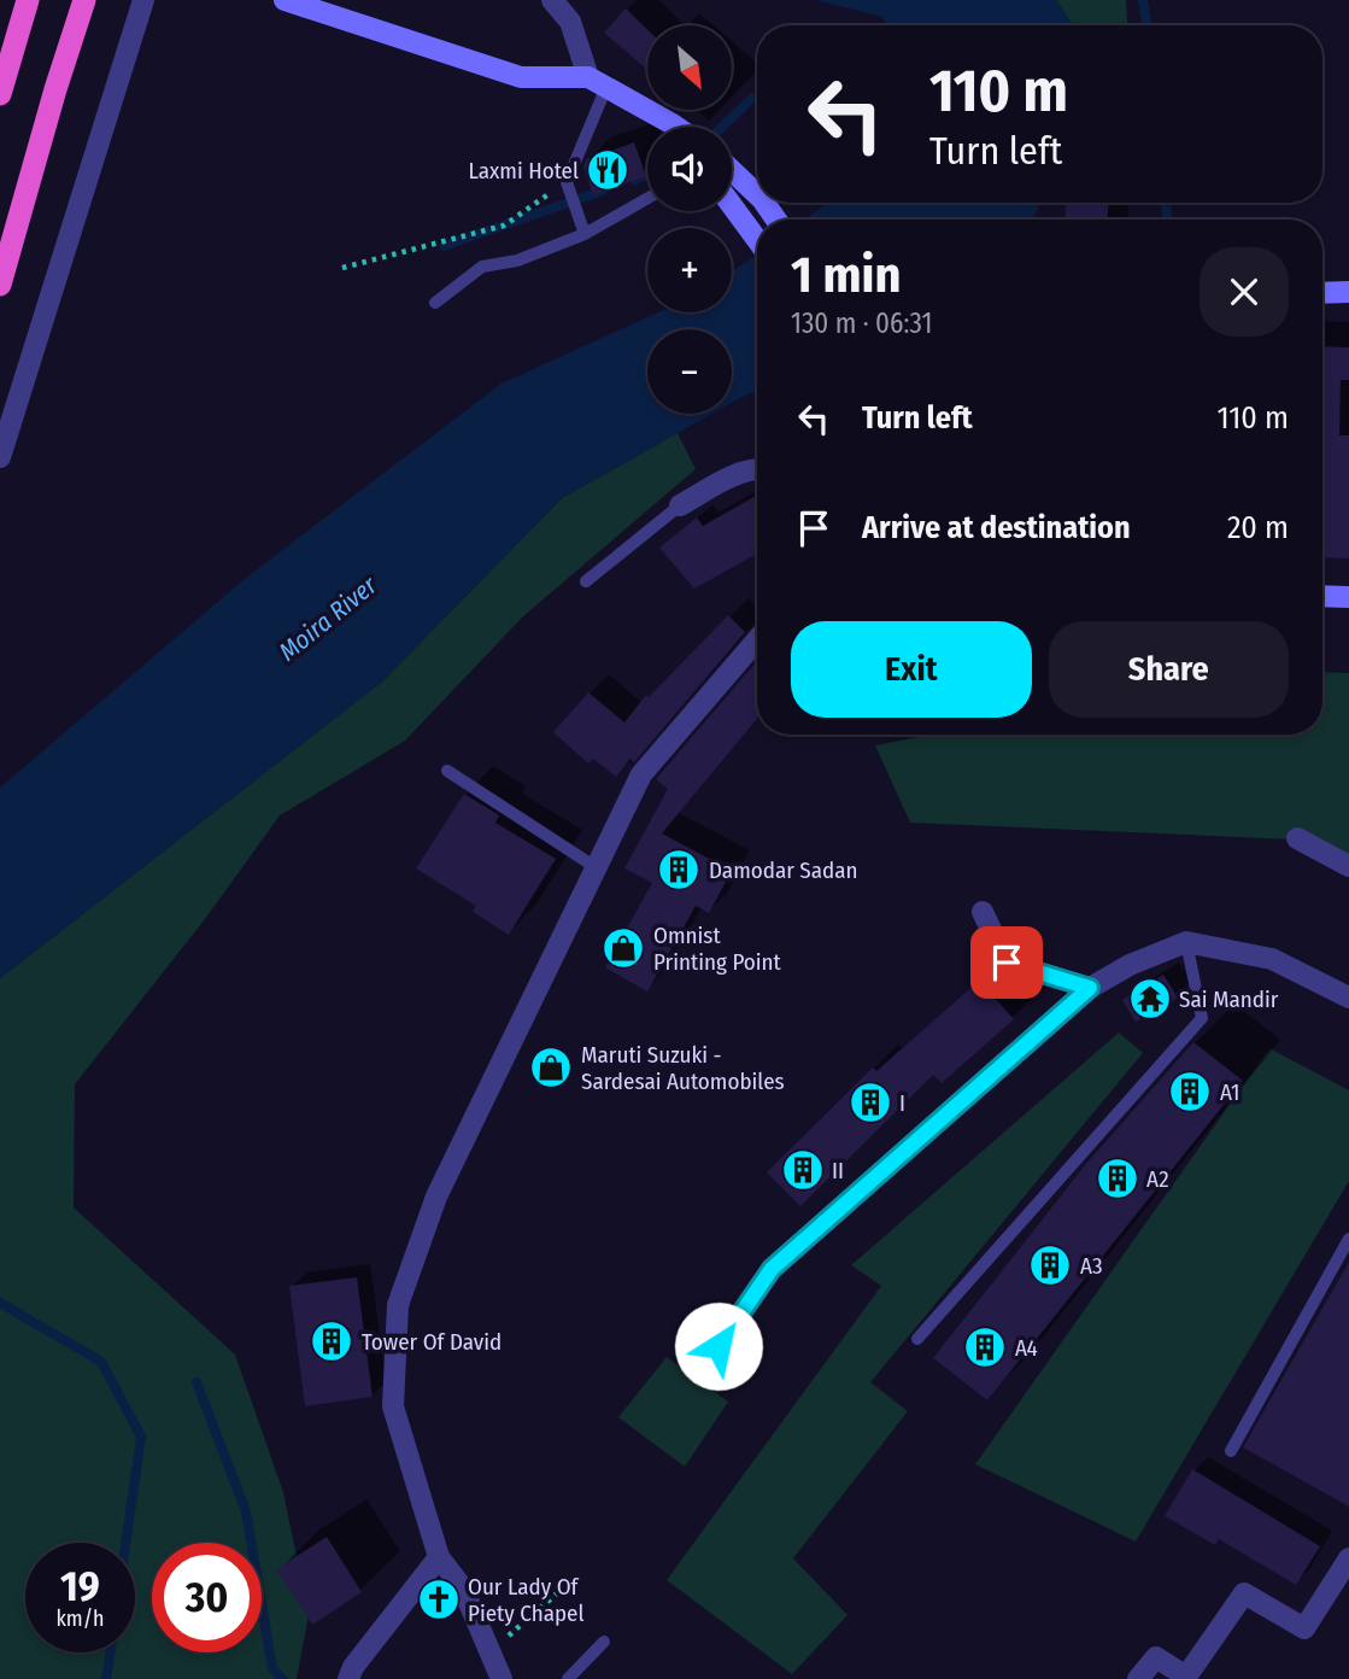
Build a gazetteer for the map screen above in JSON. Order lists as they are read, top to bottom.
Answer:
{
  "water": ["Moira River"],
  "places": {
    "restaurant": ["Laxmi Hotel"],
    "building": [
      "Damodar Sadan",
      "A1",
      "I",
      "II",
      "A2",
      "A3",
      "Tower Of David",
      "A4"
    ],
    "shop": ["Omnist Printing Point", "Maruti Suzuki - Sardesai Automobiles"],
    "temple": ["Sai Mandir"],
    "church": ["Our Lady Of Piety Chapel"]
  },
  "north": "bottom right",
  "page": {
    "map_buttons": ["+", "−"],
    "turn": ["110 m", "Turn left"],
    "heading": ["1 min", "130 m · 06:31"],
    "list": [
      {
        "name": "Turn left",
        "value": "110 m"
      },
      {
        "name": "Arrive at destination",
        "value": "20 m"
      }
    ],
    "buttons": ["Exit", "Share"],
    "speed": "19 km/h",
    "limit": "30"
  }
}
